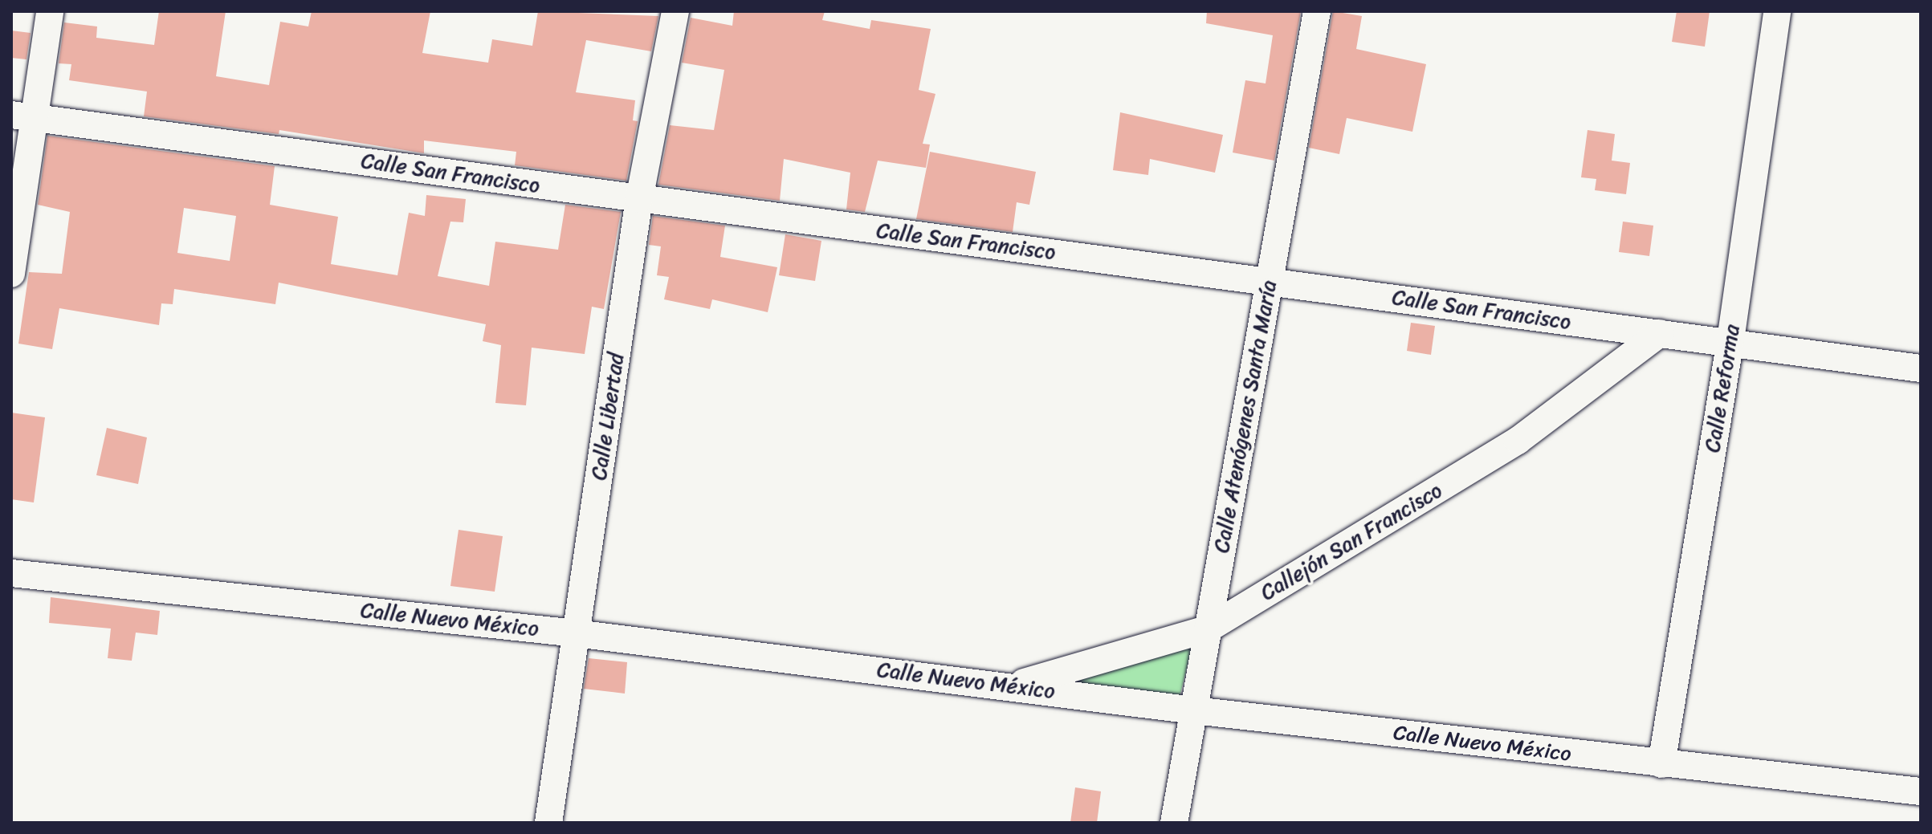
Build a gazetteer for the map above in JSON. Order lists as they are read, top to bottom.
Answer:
{
  "streets": {
    "street": [
      "Calle San Francisco",
      "Calle Reforma",
      "Calle Libertad",
      "Calle Atenógenes Santa María",
      "Callejón San Francisco",
      "Calle Nuevo México"
    ]
  },
  "crossings": [
    ["Calle San Francisco", "Calle Reforma"],
    ["Calle San Francisco", "Calle Libertad"],
    ["Calle San Francisco", "Calle Atenógenes Santa María"],
    ["Calle San Francisco", "Callejón San Francisco"],
    ["Calle Reforma", "Calle Nuevo México"],
    ["Calle Libertad", "Calle Nuevo México"],
    ["Calle Atenógenes Santa María", "Callejón San Francisco"],
    ["Calle Atenógenes Santa María", "Calle Nuevo México"],
    ["Callejón San Francisco", "Calle Nuevo México"]
  ]
}
